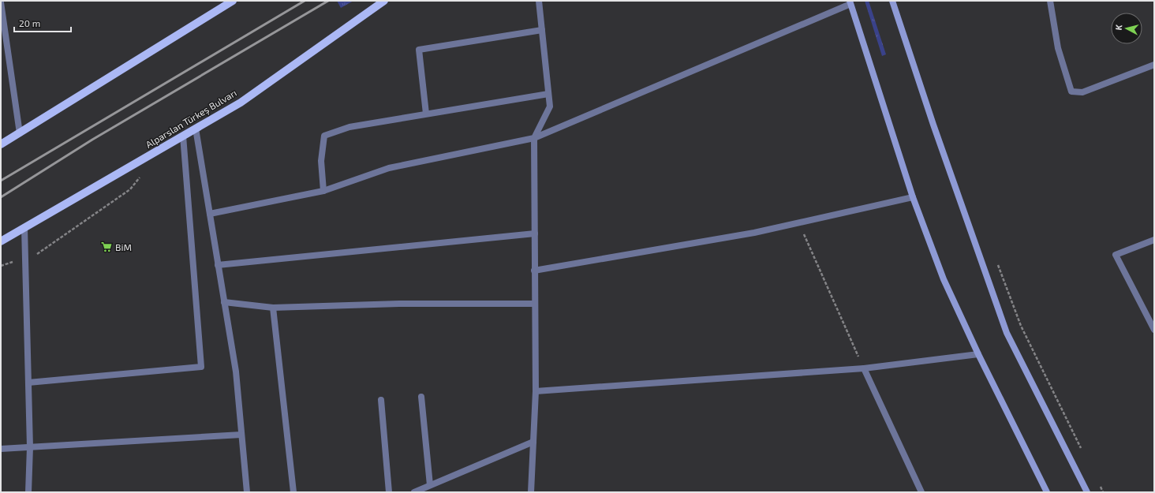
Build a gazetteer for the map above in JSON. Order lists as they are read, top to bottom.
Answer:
{
  "streets": {
    "main road": ["Alparslan Türkeş Bulvarı"]
  },
  "places": {
    "supermarket": ["BiM"]
  },
  "scale_bar": "20 m",
  "north": "left"
}
